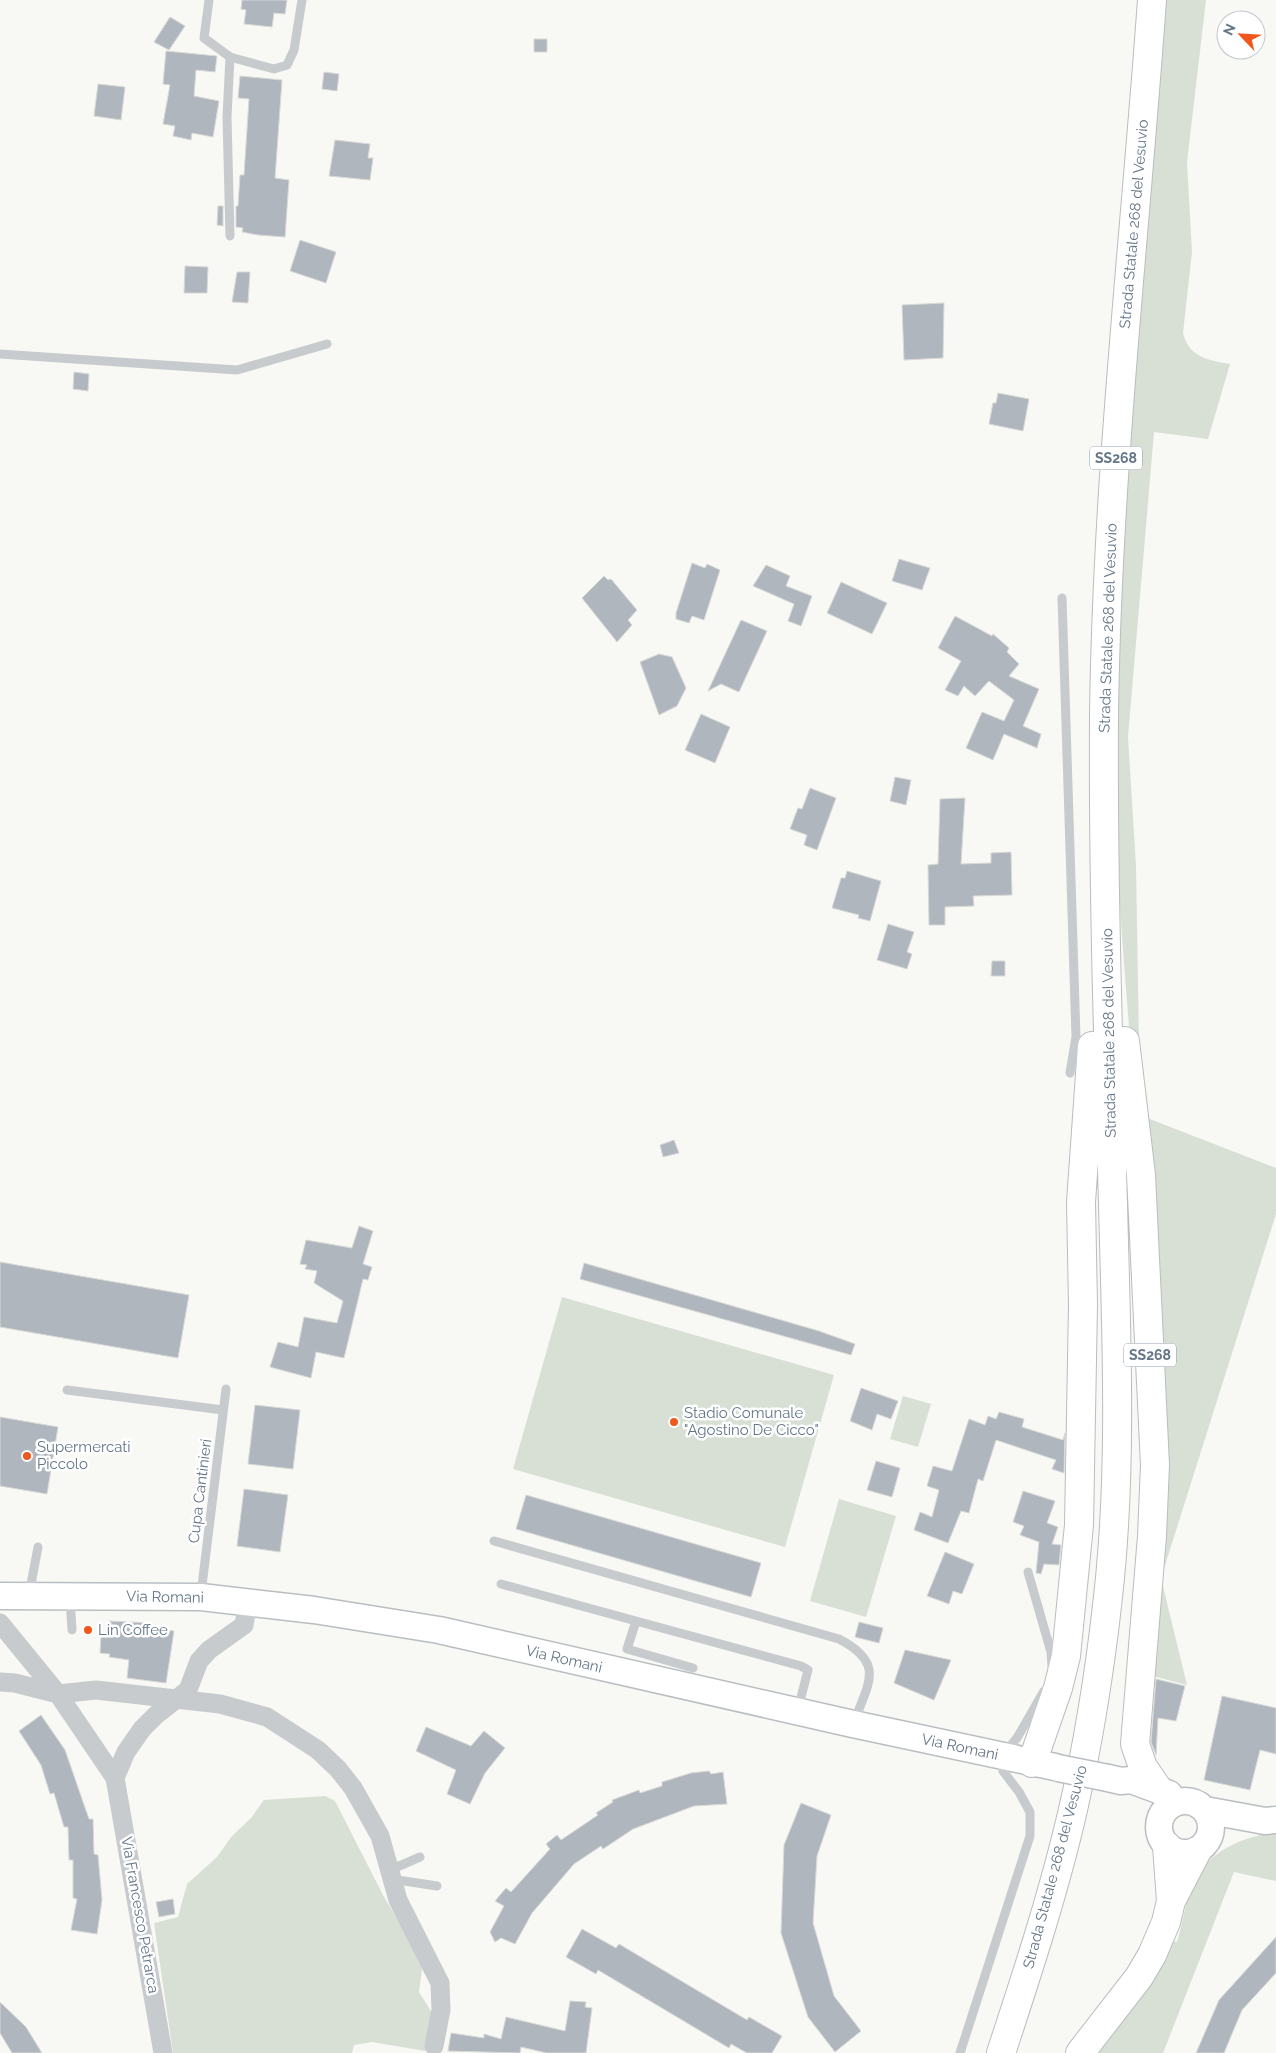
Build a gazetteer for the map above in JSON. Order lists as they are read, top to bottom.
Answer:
{
  "streets": {
    "highway": ["Strada Statale 268 del Vesuvio", "SS268"],
    "street": ["Via Romani", "Via Francesco Petrarca"],
    "lane": ["Cupa Cantinieri"]
  },
  "crossings": [
    ["Strada Statale 268 del Vesuvio", "SS268"],
    ["SS268", "Via Romani"],
    ["Cupa Cantinieri", "Via Romani"]
  ],
  "places": ["Stadio Comunale \"Agostino De Cicco\"", "Supermercati Piccolo", "Lin Coffee"],
  "north": "top left"
}
